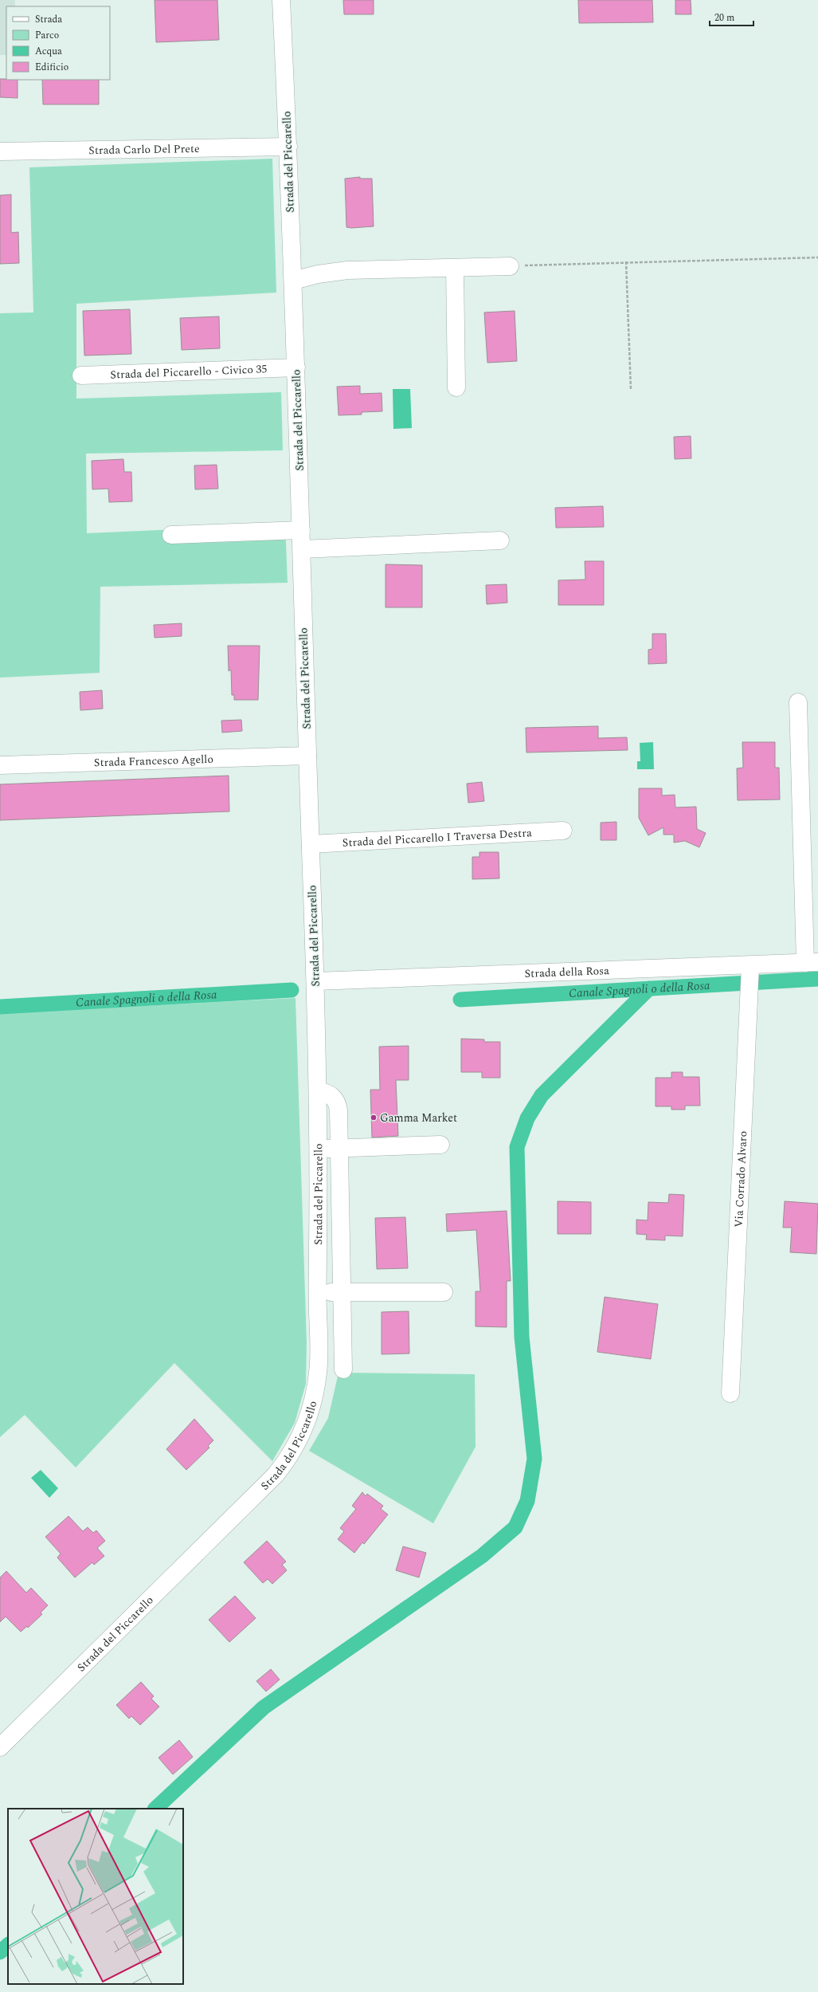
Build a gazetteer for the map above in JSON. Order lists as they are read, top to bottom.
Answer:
{
  "streets": {
    "street": [
      "Strada Carlo Del Prete",
      "Strada del Piccarello",
      "Strada del Piccarello - Civico 35",
      "Strada Francesco Agello",
      "Strada del Piccarello I Traversa Destra",
      "Strada della Rosa",
      "Via Corrado Alvaro"
    ]
  },
  "crossings": [
    ["Strada Carlo Del Prete", "Strada del Piccarello"],
    ["Strada del Piccarello", "Strada del Piccarello - Civico 35"],
    ["Strada del Piccarello", "Strada Francesco Agello"],
    ["Strada del Piccarello", "Strada del Piccarello I Traversa Destra"],
    ["Strada del Piccarello", "Strada della Rosa"],
    ["Strada della Rosa", "Via Corrado Alvaro"]
  ],
  "water": ["Canale Spagnoli o della Rosa"],
  "places": ["Gamma Market"],
  "legend": [
    "Strada",
    "Parco",
    "Acqua",
    "Edificio"
  ],
  "scale_bar": "20 m"
}
